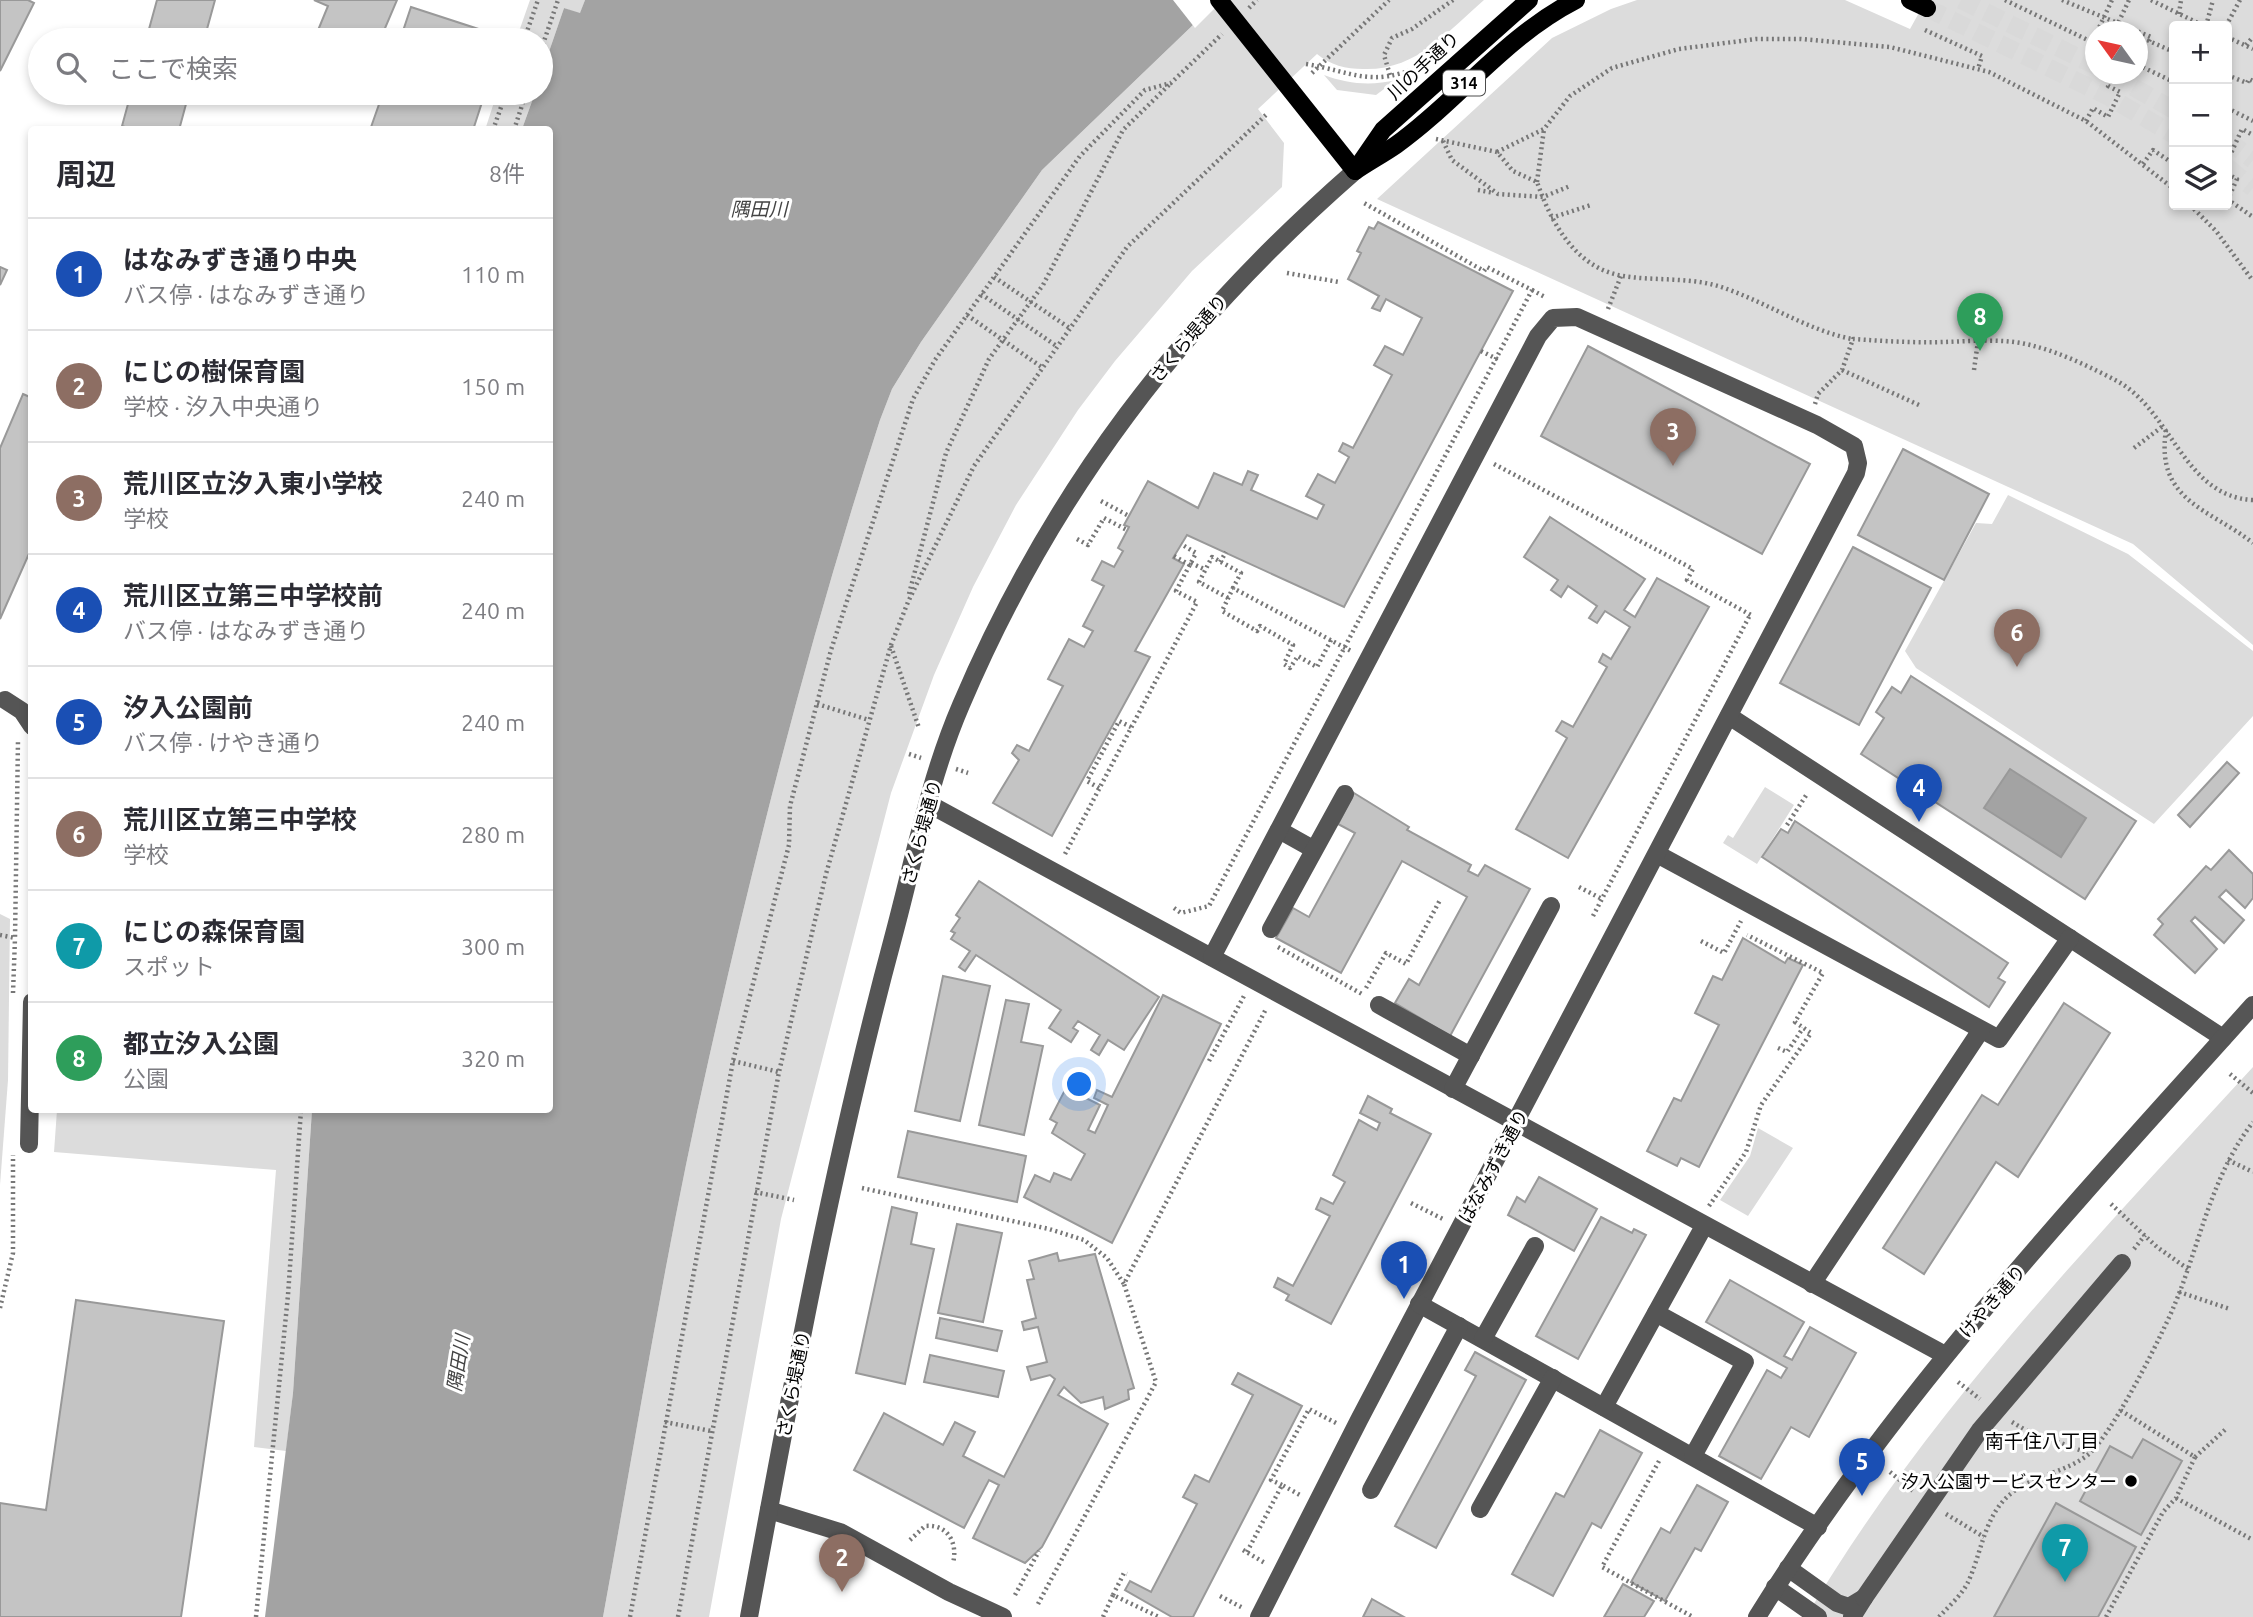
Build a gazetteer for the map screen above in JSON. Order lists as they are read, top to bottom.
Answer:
{
  "streets": {
    "main road": ["川の手通り", "314"],
    "street": ["さくら堤通り", "はなみずき通り", "けやき通り"]
  },
  "crossings": [
    ["川の手通り", "314"],
    ["川の手通り", "さくら堤通り"],
    ["314", "さくら堤通り"]
  ],
  "districts": ["南千住八丁目"],
  "water": ["隅田川"],
  "places": ["汐入公園サービスセンター"],
  "north": "top left",
  "page": {
    "map_buttons": ["+", "−"],
    "search": "ここで検索",
    "heading": ["周辺", "8件"],
    "list": [
      {
        "mark": "1",
        "name": "はなみずき通り中央",
        "note": "バス停 · はなみずき通り",
        "value": "110 m"
      },
      {
        "mark": "2",
        "name": "にじの樹保育園",
        "note": "学校 · 汐入中央通り",
        "value": "150 m"
      },
      {
        "mark": "3",
        "name": "荒川区立汐入東小学校",
        "note": "学校",
        "value": "240 m"
      },
      {
        "mark": "4",
        "name": "荒川区立第三中学校前",
        "note": "バス停 · はなみずき通り",
        "value": "240 m"
      },
      {
        "mark": "5",
        "name": "汐入公園前",
        "note": "バス停 · けやき通り",
        "value": "240 m"
      },
      {
        "mark": "6",
        "name": "荒川区立第三中学校",
        "note": "学校",
        "value": "280 m"
      },
      {
        "mark": "7",
        "name": "にじの森保育園",
        "note": "スポット",
        "value": "300 m"
      },
      {
        "mark": "8",
        "name": "都立汐入公園",
        "note": "公園",
        "value": "320 m"
      }
    ],
    "pins": [
      "8",
      "3",
      "6",
      "4",
      "1",
      "5",
      "7",
      "2"
    ]
  }
}
